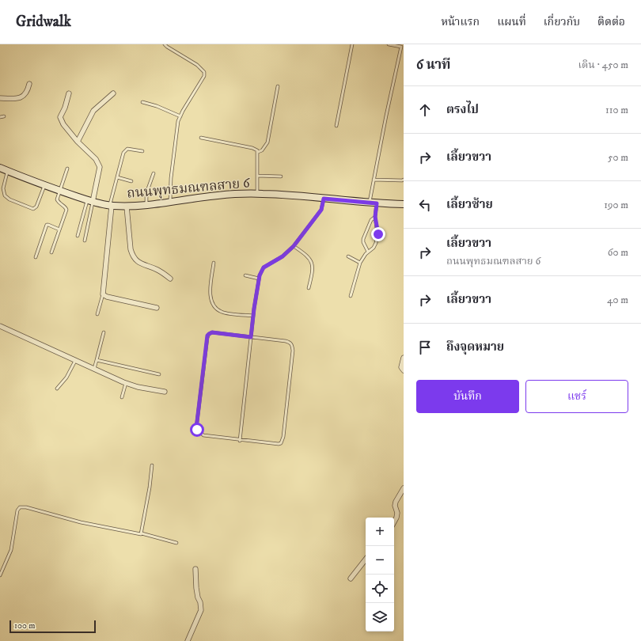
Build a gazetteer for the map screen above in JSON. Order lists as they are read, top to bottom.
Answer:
{
  "streets": {
    "main road": ["ถนนพุทธมณฑลสาย 6"]
  },
  "scale_bar": "100 m",
  "page": {
    "header": "Gridwalk",
    "nav": [
      "หน้าแรก",
      "แผนที่",
      "เกี่ยวกับ",
      "ติดต่อ"
    ],
    "heading": ["6 นาที", "เดิน · 450 m"],
    "list": [
      ["ตรงไป", "110 m"],
      ["เลี้ยวขวา", "50 m"],
      ["เลี้ยวซ้าย", "190 m"],
      ["เลี้ยวขวา", "ถนนพุทธมณฑลสาย 6", "60 m"],
      ["เลี้ยวขวา", "40 m"],
      "ถึงจุดหมาย"
    ],
    "buttons": ["บันทึก", "แชร์"],
    "map_buttons": ["+", "−"],
    "scale": "100 m"
  }
}
